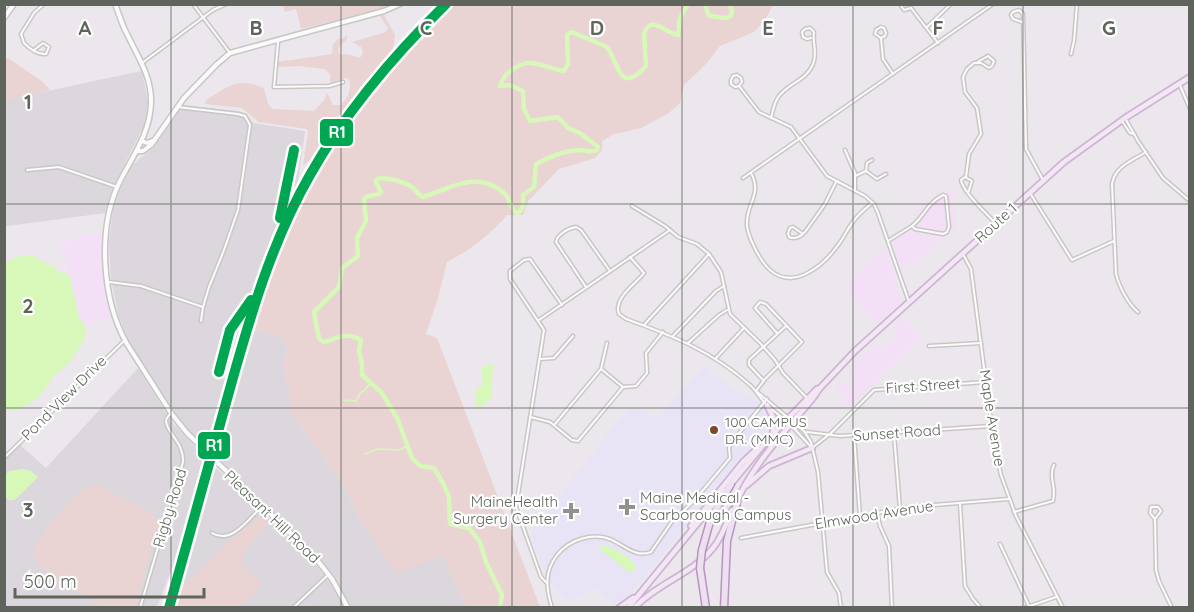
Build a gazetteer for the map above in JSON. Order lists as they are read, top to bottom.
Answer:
{
  "streets": {
    "main road": ["Route 1"],
    "street": [
      "First Street",
      "Pond View Drive",
      "Maple Avenue",
      "Sunset Road",
      "Rigby Road",
      "Elmwood Avenue",
      "Pleasant Hill Road"
    ]
  },
  "crossings": [
    ["Route 1", "Maple Avenue"],
    ["First Street", "Maple Avenue"],
    ["First Street", "Sunset Road"],
    ["Pond View Drive", "Pleasant Hill Road"],
    ["Maple Avenue", "Sunset Road"],
    ["Maple Avenue", "Elmwood Avenue"],
    ["Rigby Road", "Pleasant Hill Road"]
  ],
  "places": {
    "other": ["100 CAMPUS DR. (MMC)"],
    "health": ["Maine Medical - Scarborough Campus", "MaineHealth Surgery Center"]
  },
  "lines": ["transit line R1"],
  "scale_bar": "500 m",
  "grid": {
    "columns": [
      "A",
      "B",
      "C",
      "D",
      "E",
      "F",
      "G"
    ],
    "rows": ["1", "2", "3"]
  }
}
